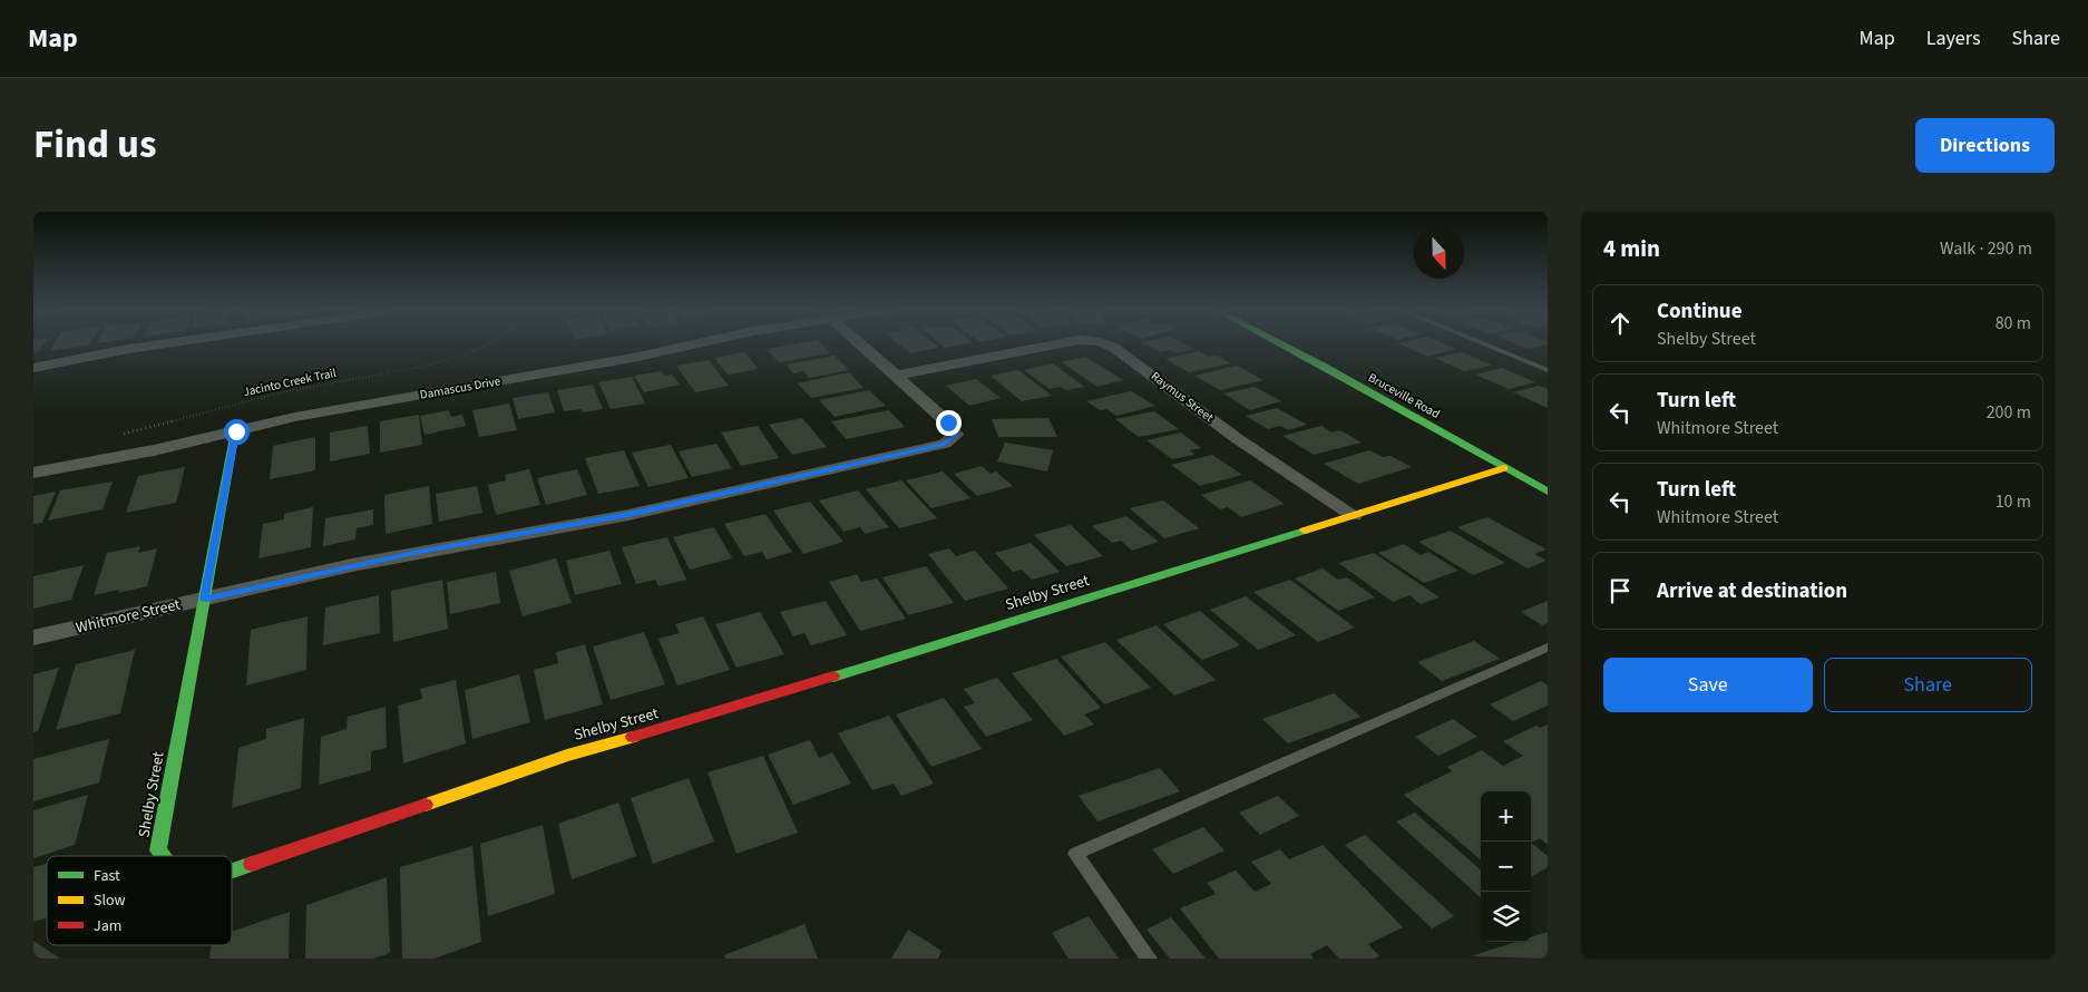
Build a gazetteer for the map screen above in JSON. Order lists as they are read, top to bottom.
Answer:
{
  "streets": {
    "street": [
      "Damascus Drive",
      "Bruceville Road",
      "Raymus Street",
      "Shelby Street",
      "Whitmore Street"
    ],
    "path": ["Jacinto Creek Trail"]
  },
  "crossings": [
    ["Damascus Drive", "Shelby Street"],
    ["Bruceville Road", "Shelby Street"],
    ["Raymus Street", "Shelby Street"],
    ["Raymus Street", "Whitmore Street"],
    ["Shelby Street", "Whitmore Street"]
  ],
  "legend": ["Fast", "Slow", "Jam"],
  "north": "bottom",
  "page": {
    "header": "Map",
    "nav": ["Map", "Layers", "Share"],
    "title": "Find us",
    "buttons": [
      "Directions",
      ["Save", "Share"]
    ],
    "heading": ["4 min", "Walk · 290 m"],
    "list": [
      ["Continue", "Shelby Street", "80 m"],
      ["Turn left", "Whitmore Street", "200 m"],
      ["Turn left", "Whitmore Street", "10 m"],
      "Arrive at destination"
    ],
    "map_buttons": ["+", "−"]
  }
}
